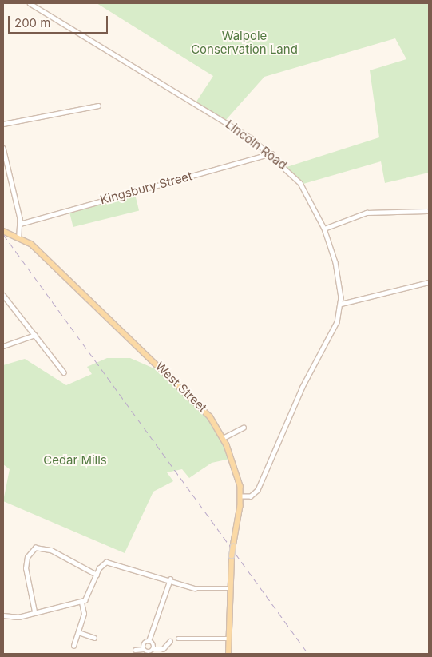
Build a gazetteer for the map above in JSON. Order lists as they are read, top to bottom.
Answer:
{
  "streets": {
    "main road": ["West Street"],
    "street": ["Lincoln Road", "Kingsbury Street"]
  },
  "crossings": [
    ["Lincoln Road", "Kingsbury Street"],
    ["Lincoln Road", "West Street"]
  ],
  "parks": ["Walpole Conservation Land", "Cedar Mills"],
  "scale_bar": "200 m"
}
